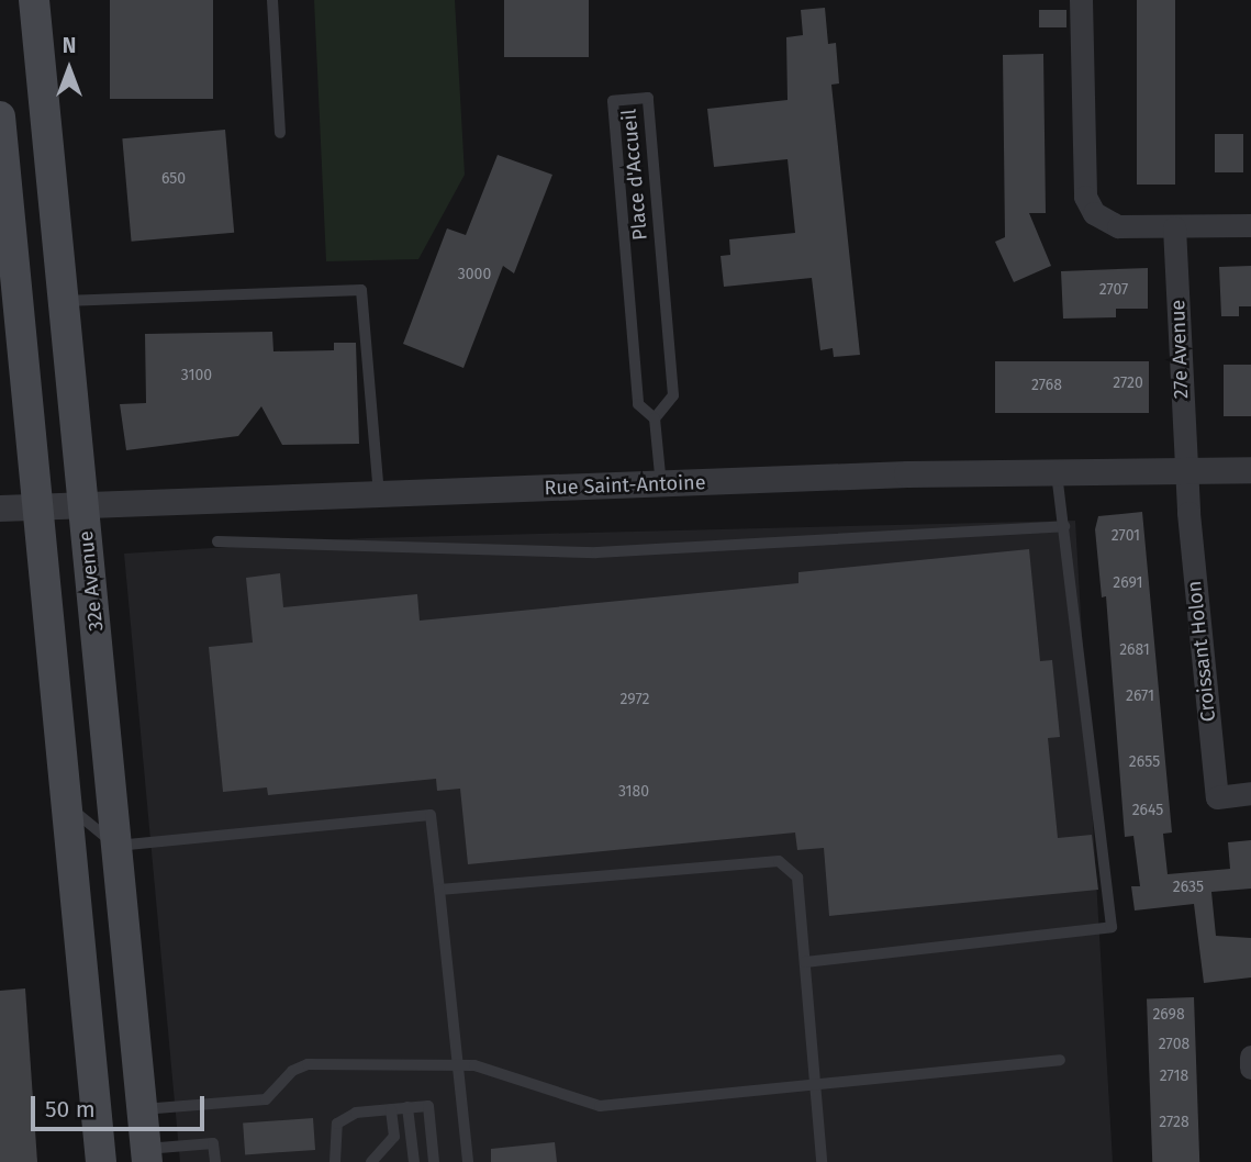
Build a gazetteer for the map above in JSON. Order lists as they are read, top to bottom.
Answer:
{
  "streets": {
    "main road": ["32e Avenue"],
    "street": ["27e Avenue", "Rue Saint-Antoine", "Croissant Holon"],
    "lane": ["Place d'Accueil"]
  },
  "crossings": [
    ["Place d'Accueil", "Rue Saint-Antoine"],
    ["27e Avenue", "Rue Saint-Antoine"],
    ["27e Avenue", "Croissant Holon"],
    ["Rue Saint-Antoine", "32e Avenue"],
    ["Rue Saint-Antoine", "Croissant Holon"]
  ],
  "house_numbers": [
    "650",
    "3000",
    "2707",
    "3100",
    "2720",
    "2768",
    "2701",
    "2691",
    "2681",
    "2671",
    "2972",
    "2655",
    "3180",
    "2645",
    "2635",
    "2698",
    "2708",
    "2718",
    "2728"
  ],
  "scale_bar": "50 m",
  "north": "top"
}
